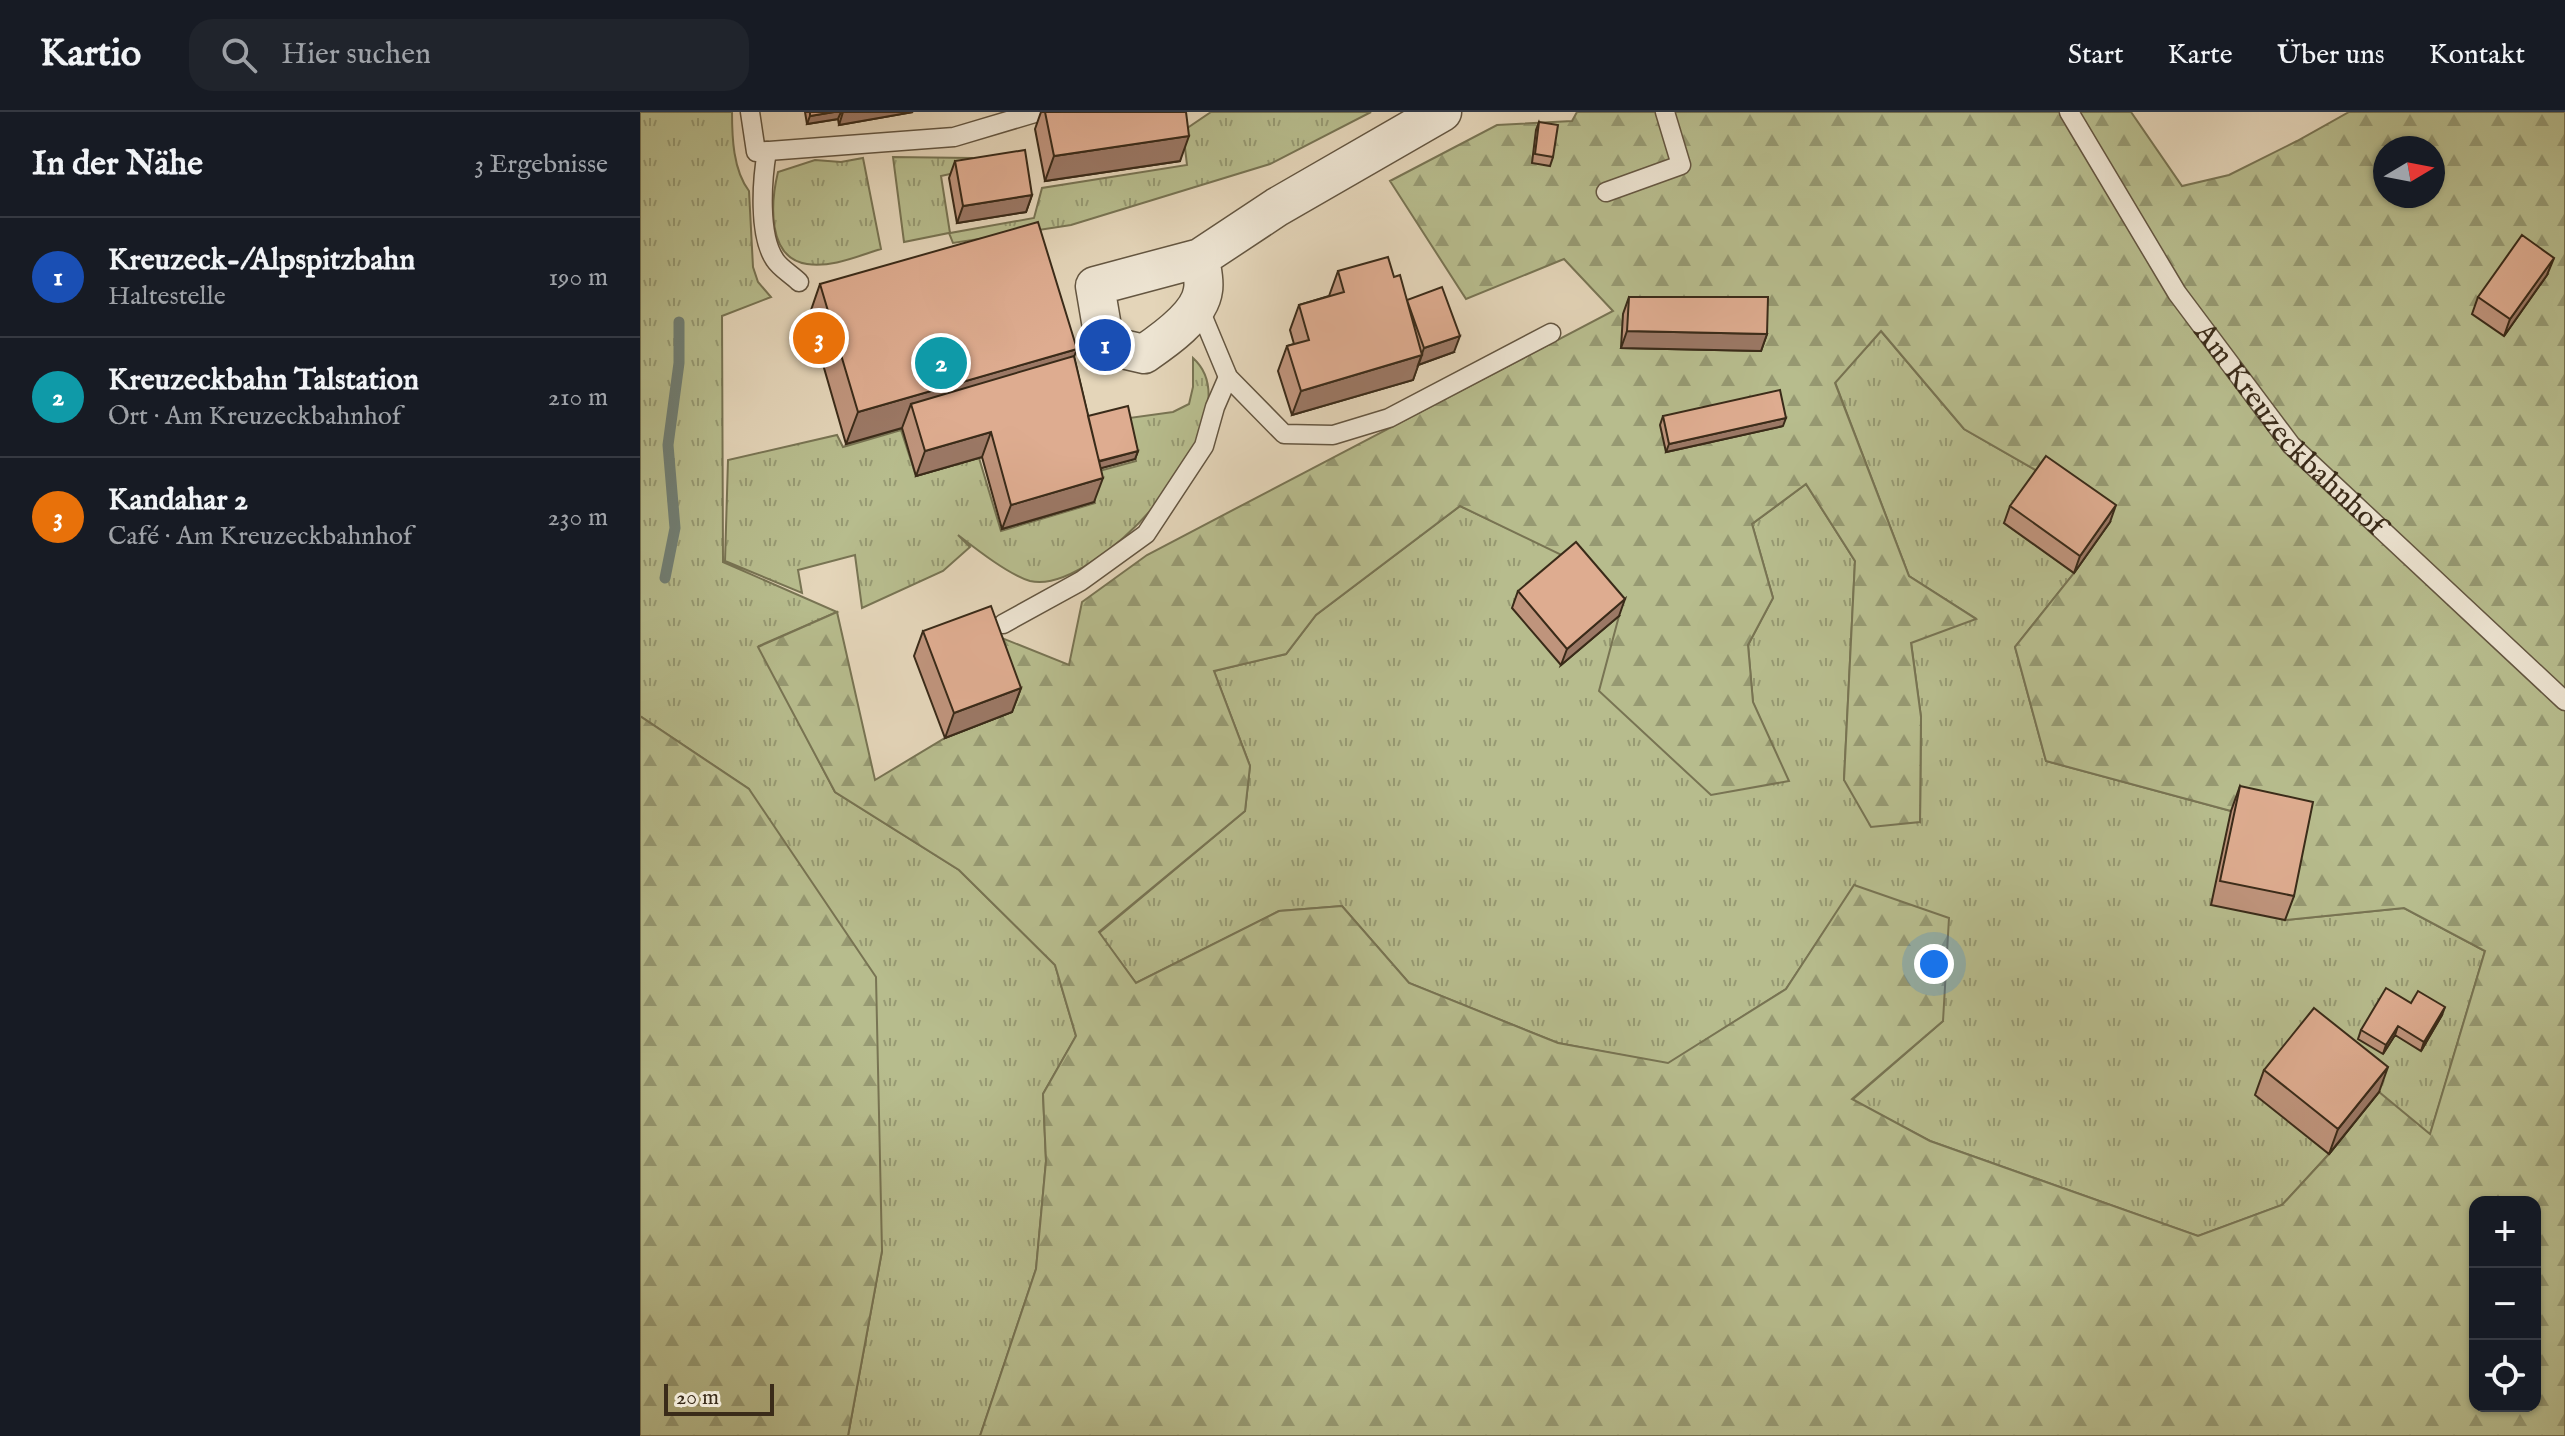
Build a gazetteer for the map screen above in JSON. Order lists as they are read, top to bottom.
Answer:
{
  "streets": {
    "lane": ["Am Kreuzeckbahnhof"]
  },
  "scale_bar": "20 m",
  "north": "right",
  "page": {
    "header": "Kartio",
    "search": "Hier suchen",
    "nav": [
      "Start",
      "Karte",
      "Über uns",
      "Kontakt"
    ],
    "heading": ["In der Nähe", "3 Ergebnisse"],
    "list": [
      {
        "mark": "1",
        "name": "Kreuzeck-/Alpspitzbahn",
        "note": "Haltestelle",
        "value": "190 m"
      },
      {
        "mark": "2",
        "name": "Kreuzeckbahn Talstation",
        "note": "Ort · Am Kreuzeckbahnhof",
        "value": "210 m"
      },
      {
        "mark": "3",
        "name": "Kandahar 2",
        "note": "Café · Am Kreuzeckbahnhof",
        "value": "230 m"
      }
    ],
    "pins": ["3", "1", "2"],
    "map_buttons": ["+", "−"],
    "scale": "20 m"
  }
}
